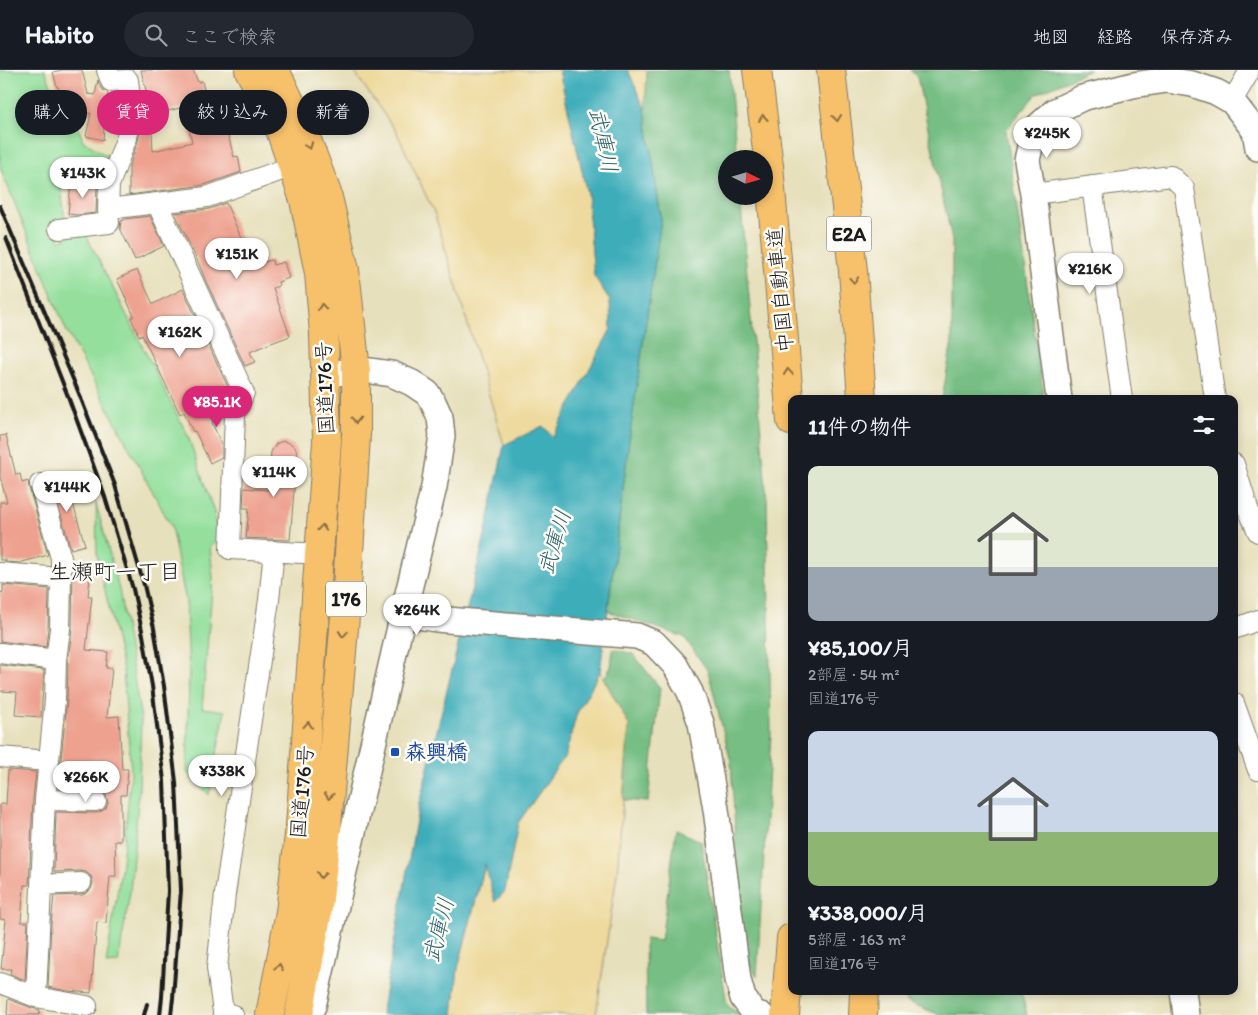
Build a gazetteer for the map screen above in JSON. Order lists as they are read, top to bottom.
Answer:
{
  "streets": {
    "highway": [
      "E2A",
      "中国自動車道",
      "国道176号",
      "176"
    ]
  },
  "districts": ["生瀬町一丁目"],
  "water": ["武庫川"],
  "places": {
    "transit": ["森興橋"]
  },
  "north": "right",
  "page": {
    "header": "Habito",
    "search": "ここで検索",
    "nav": ["地図", "経路", "保存済み"],
    "chip": [
      "購入",
      "賃貸",
      "絞り込み",
      "新着"
    ],
    "price": [
      "¥245K",
      "¥143K",
      "¥151K",
      "¥216K",
      "¥162K",
      "¥85.1K",
      "¥114K",
      "¥144K",
      "¥264K",
      "¥338K",
      "¥266K"
    ],
    "heading": "11件の物件",
    "list": [
      {
        "name": "¥85,100/月",
        "note": "2部屋 · 54 m² · 国道176号"
      },
      {
        "name": "¥338,000/月",
        "note": "5部屋 · 163 m² · 国道176号"
      }
    ]
  }
}
